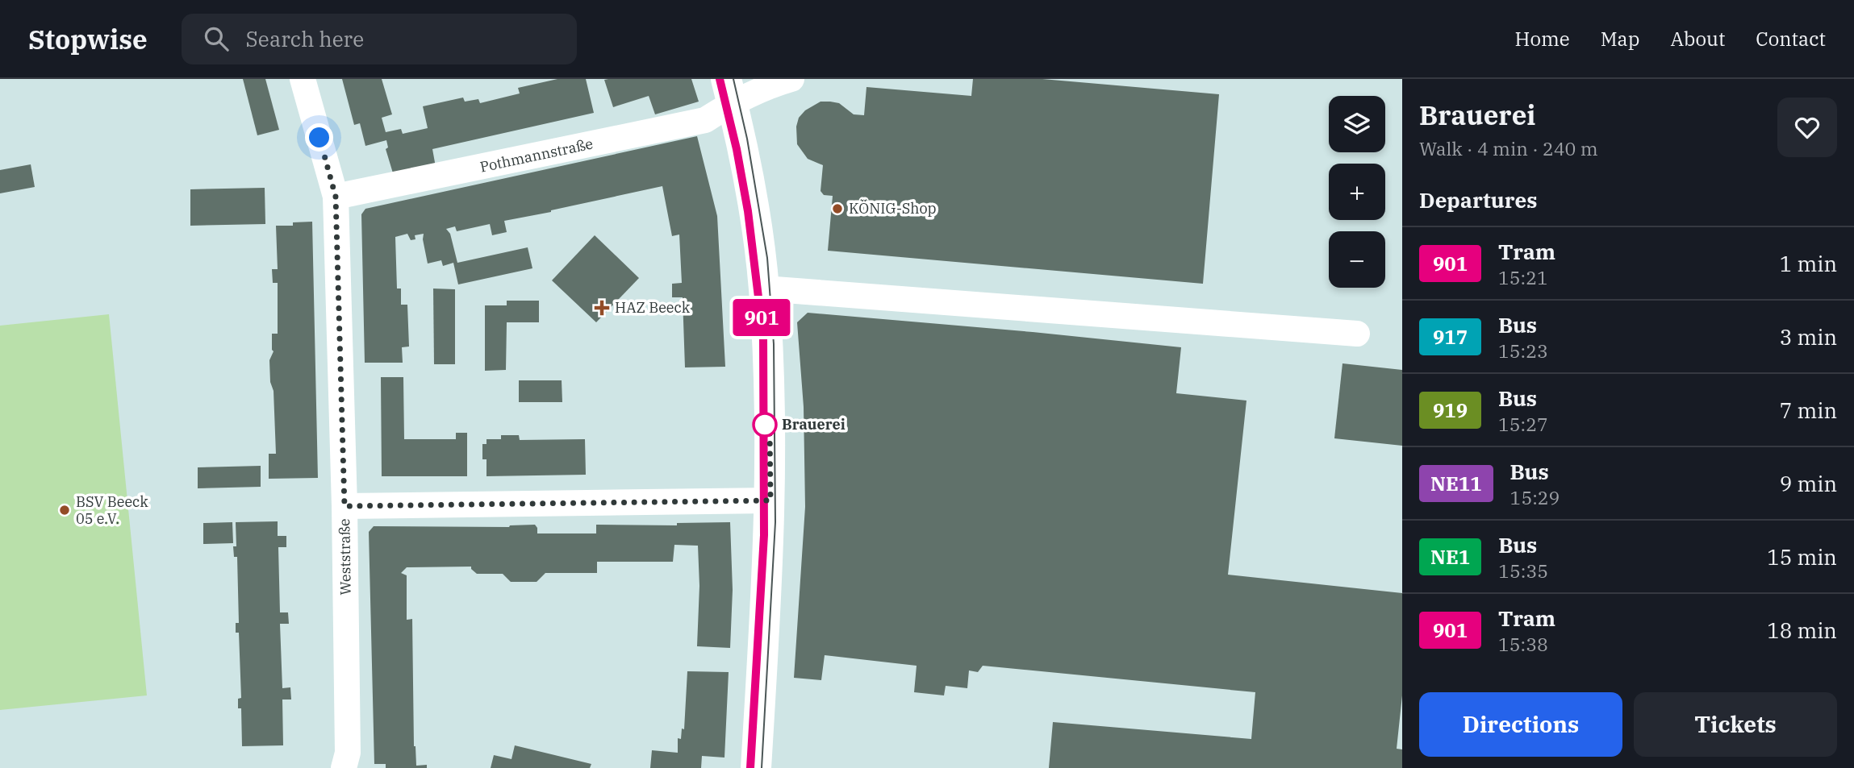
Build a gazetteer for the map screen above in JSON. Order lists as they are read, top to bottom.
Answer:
{
  "streets": {
    "street": ["Pothmannstraße", "Weststraße"]
  },
  "crossings": [
    ["Pothmannstraße", "Weststraße"]
  ],
  "places": {
    "other": ["KÖNIG-Shop", "Brauerei", "BSV Beeck 05 e.V."],
    "health": ["HAZ Beeck"]
  },
  "lines": ["tram line 901"],
  "page": {
    "header": "Stopwise",
    "search": "Search here",
    "nav": [
      "Home",
      "Map",
      "About",
      "Contact"
    ],
    "on_map": "901",
    "heading": [
      ["Brauerei", "Walk · 4 min · 240 m"],
      "Departures"
    ],
    "map_buttons": ["+", "−"],
    "list": [
      {
        "mark": "901",
        "name": "Tram",
        "note": "15:21",
        "value": "1 min"
      },
      {
        "mark": "917",
        "name": "Bus",
        "note": "15:23",
        "value": "3 min"
      },
      {
        "mark": "919",
        "name": "Bus",
        "note": "15:27",
        "value": "7 min"
      },
      {
        "mark": "NE11",
        "name": "Bus",
        "note": "15:29",
        "value": "9 min"
      },
      {
        "mark": "NE1",
        "name": "Bus",
        "note": "15:35",
        "value": "15 min"
      },
      {
        "mark": "901",
        "name": "Tram",
        "note": "15:38",
        "value": "18 min"
      }
    ],
    "buttons": ["Directions", "Tickets"]
  }
}
